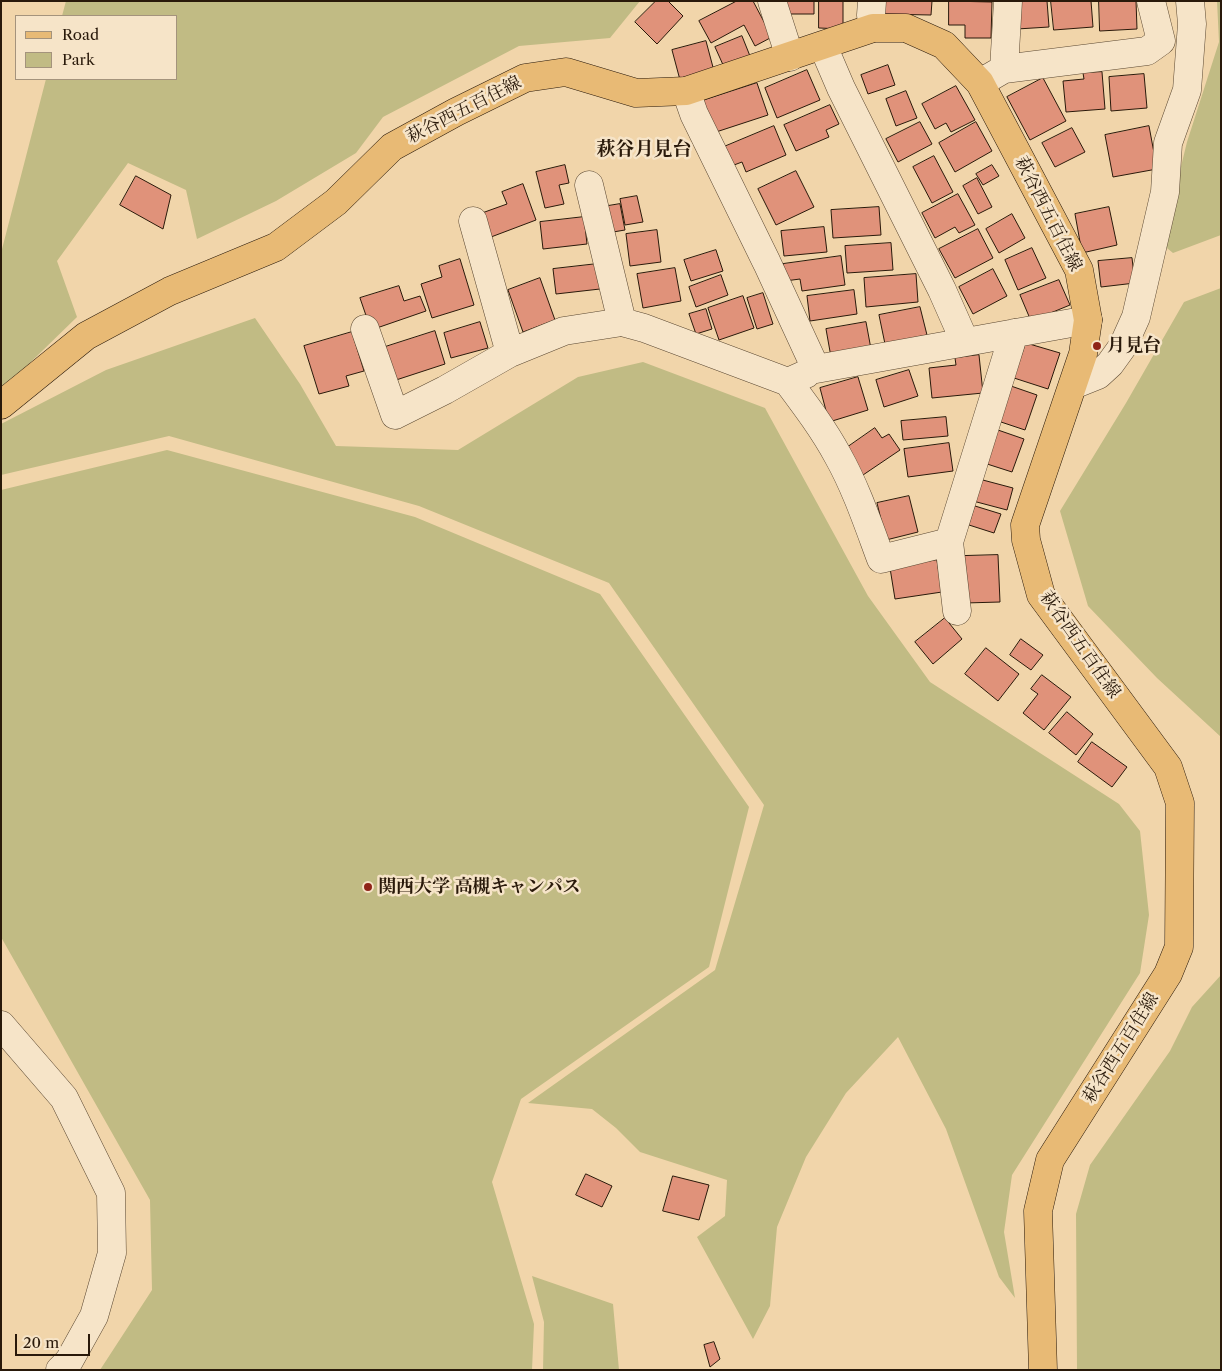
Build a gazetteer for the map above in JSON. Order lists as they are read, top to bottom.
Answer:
{
  "streets": {
    "main road": ["萩谷西五百住線"]
  },
  "districts": ["萩谷月見台"],
  "places": ["月見台", "関西大学 高槻キャンパス"],
  "legend": ["Road", "Park"],
  "scale_bar": "20 m"
}
